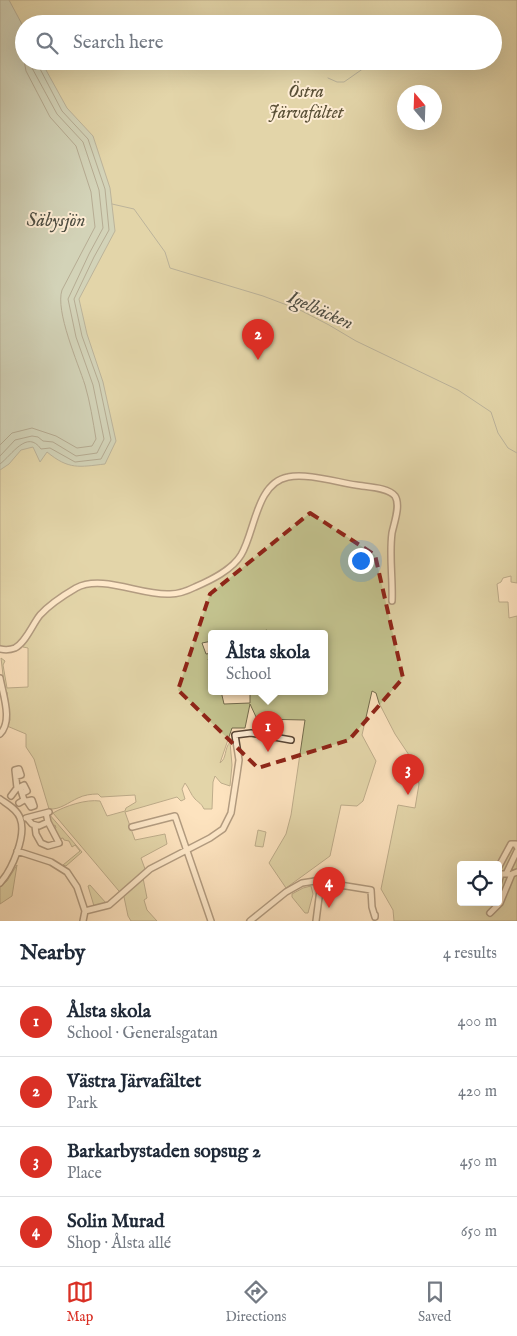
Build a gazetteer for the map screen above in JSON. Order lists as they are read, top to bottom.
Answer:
{
  "water": ["Säbysjön", "Igelbäcken"],
  "parks": ["Östra Järvafältet"],
  "north": "top",
  "page": {
    "search": "Search here",
    "pins": [
      "2",
      "1",
      "3",
      "4"
    ],
    "popup": ["Ålsta skola", "School"],
    "heading": ["Nearby", "4 results"],
    "list": [
      {
        "mark": "1",
        "name": "Ålsta skola",
        "note": "School · Generalsgatan",
        "value": "400 m"
      },
      {
        "mark": "2",
        "name": "Västra Järvafältet",
        "note": "Park",
        "value": "420 m"
      },
      {
        "mark": "3",
        "name": "Barkarbystaden sopsug 2",
        "note": "Place",
        "value": "450 m"
      },
      {
        "mark": "4",
        "name": "Solin Murad",
        "note": "Shop · Ålsta allé",
        "value": "650 m"
      }
    ],
    "nav": ["Map", "Directions", "Saved"]
  }
}
